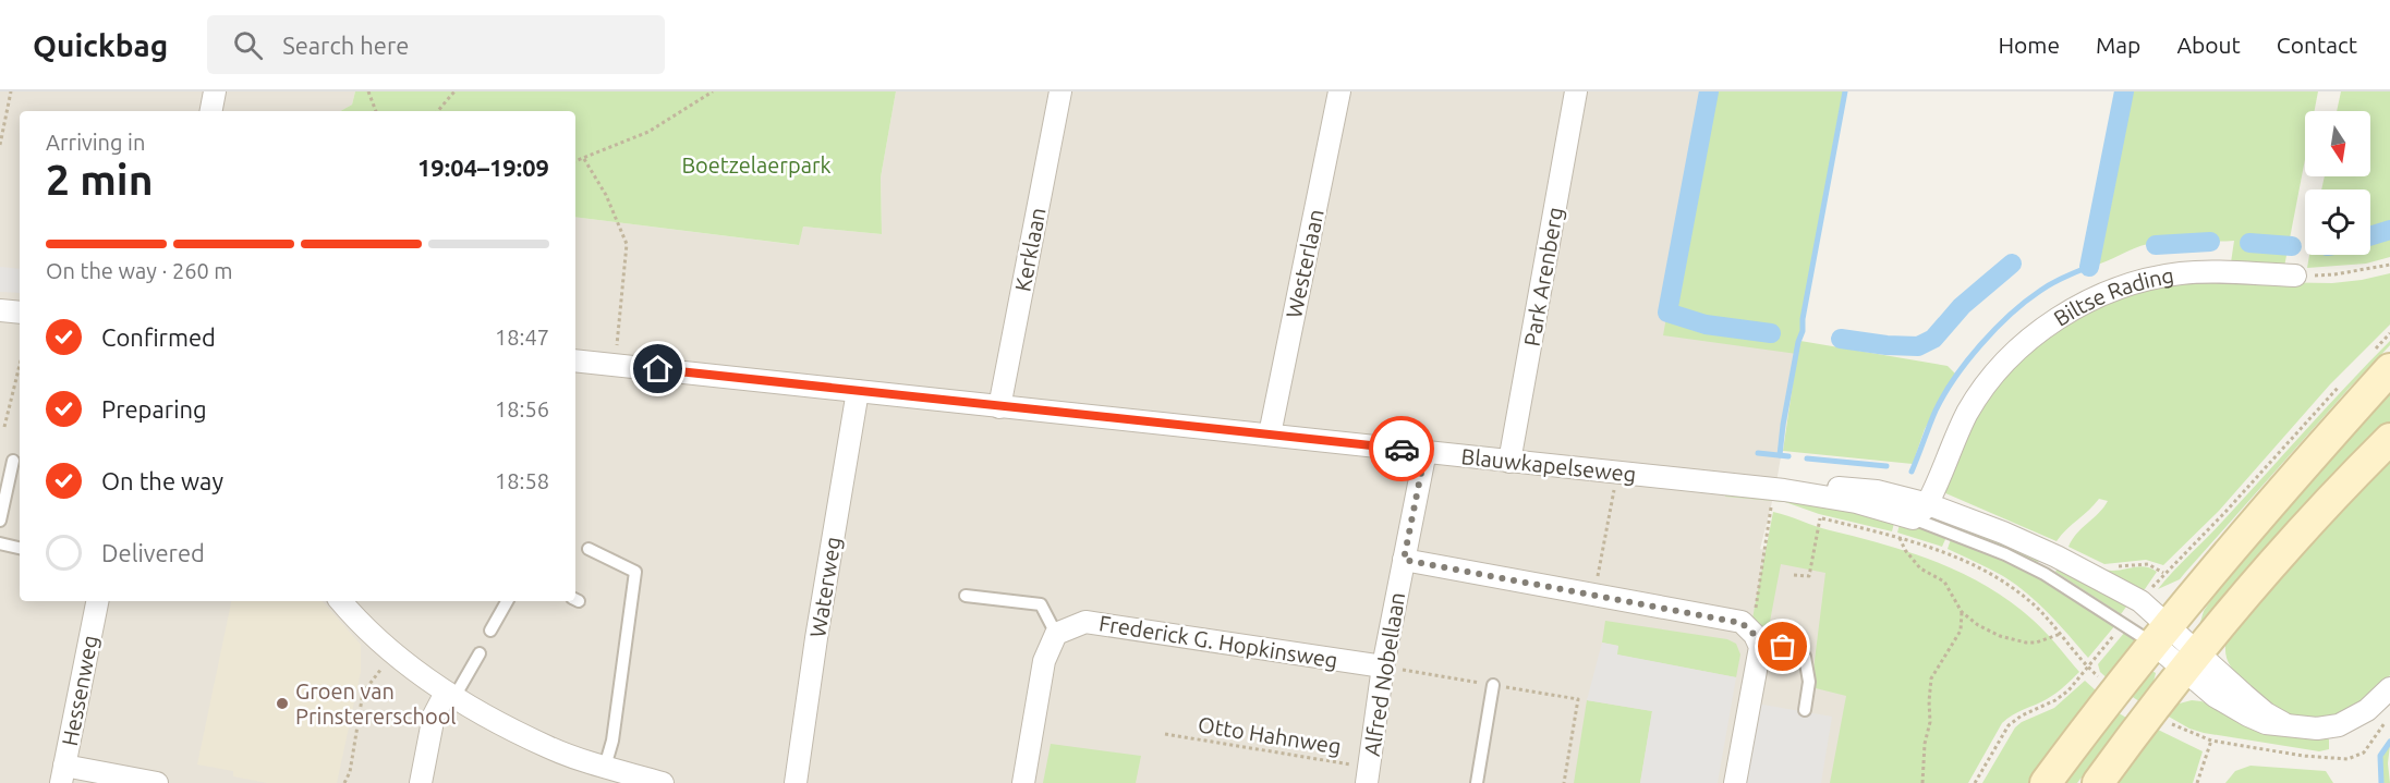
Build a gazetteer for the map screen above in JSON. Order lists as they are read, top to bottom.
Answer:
{
  "streets": {
    "street": [
      "Kerklaan",
      "Westerlaan",
      "Park Arenberg",
      "Biltse Rading",
      "Blauwkapelseweg",
      "Waterweg",
      "Frederick G. Hopkinsweg",
      "Alfred Nobellaan",
      "Hessenweg"
    ],
    "path": ["Otto Hahnweg"]
  },
  "crossings": [
    ["Kerklaan", "Blauwkapelseweg"],
    ["Westerlaan", "Blauwkapelseweg"],
    ["Park Arenberg", "Blauwkapelseweg"],
    ["Biltse Rading", "Blauwkapelseweg"],
    ["Blauwkapelseweg", "Waterweg"],
    ["Blauwkapelseweg", "Alfred Nobellaan"],
    ["Frederick G. Hopkinsweg", "Alfred Nobellaan"],
    ["Alfred Nobellaan", "Otto Hahnweg"]
  ],
  "parks": ["Boetzelaerpark"],
  "places": ["Groen van Prinstererschool"],
  "north": "bottom",
  "page": {
    "header": "Quickbag",
    "search": "Search here",
    "nav": [
      "Home",
      "Map",
      "About",
      "Contact"
    ],
    "heading": ["2 min", "Arriving in", "19:04–19:09"],
    "bar": "On the way · 260 m",
    "list": [
      ["Confirmed", "18:47"],
      ["Preparing", "18:56"],
      ["On the way", "18:58"],
      "Delivered"
    ]
  }
}
